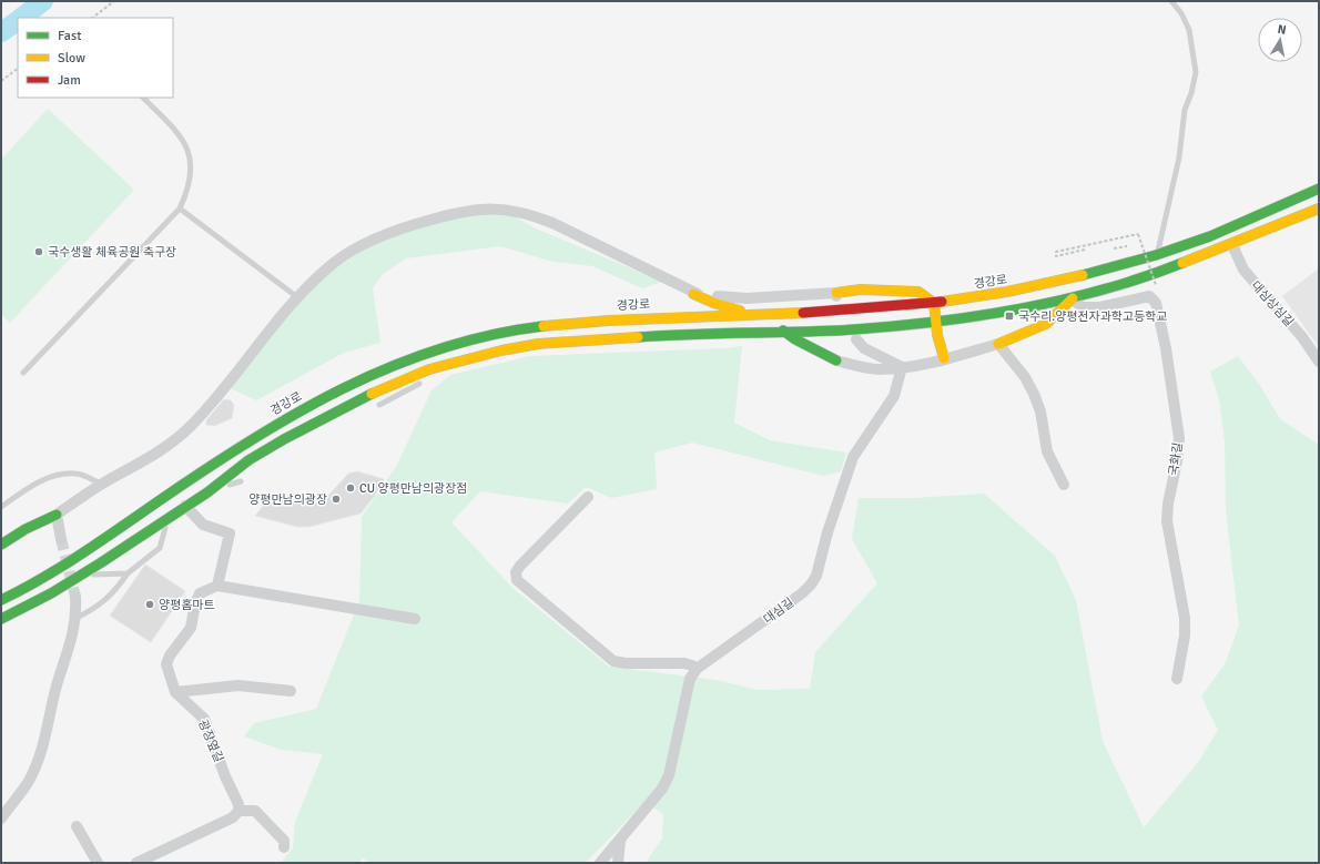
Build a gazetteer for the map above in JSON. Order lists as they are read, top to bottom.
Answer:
{
  "streets": {
    "highway": ["경강로"],
    "street": [
      "대심상심길",
      "국화길",
      "대심길",
      "광장옆길"
    ]
  },
  "places": {
    "other": [
      "국수생활 체육공원 축구장",
      "CU 양평만남의광장점",
      "양평만남의광장",
      "양평홈마트"
    ],
    "transit": ["국수리.양평전자과학고등학교"]
  },
  "legend": ["Fast", "Slow", "Jam"],
  "north": "top"
}
